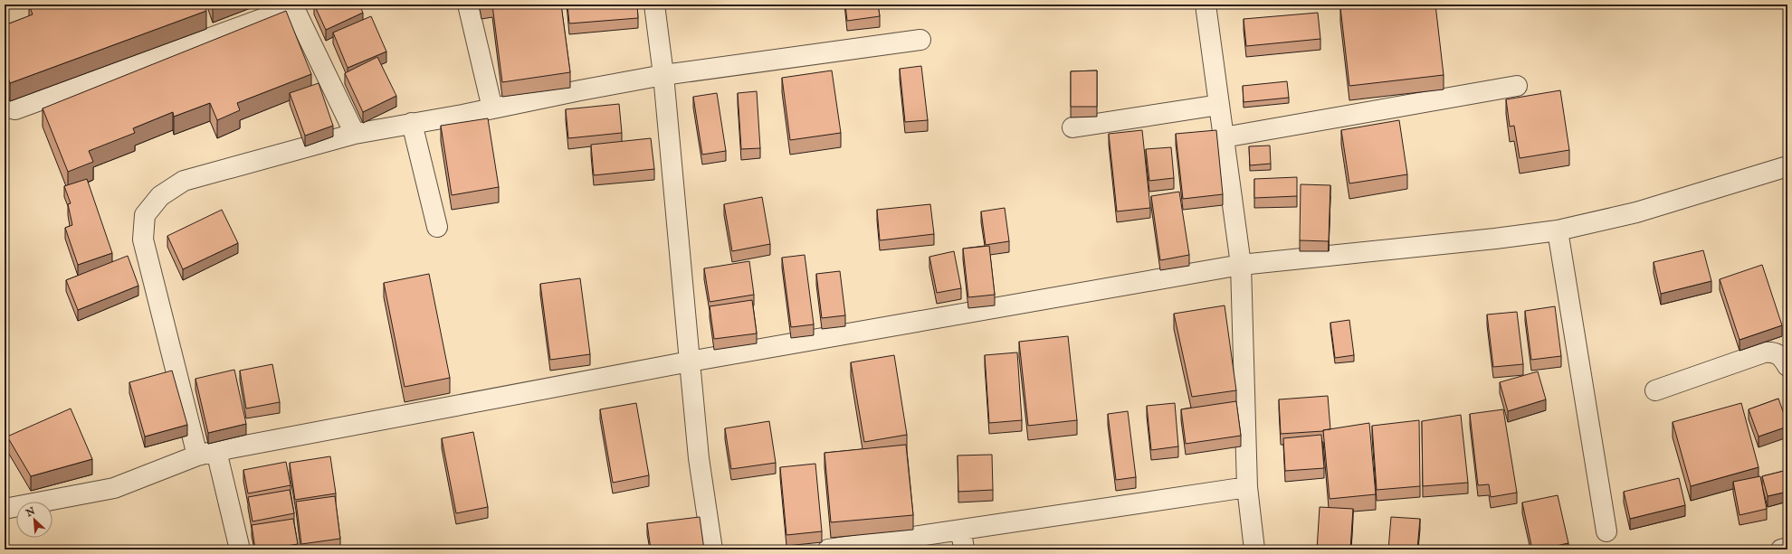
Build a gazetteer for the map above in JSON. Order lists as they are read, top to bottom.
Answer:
{
  "north": "top left"
}
